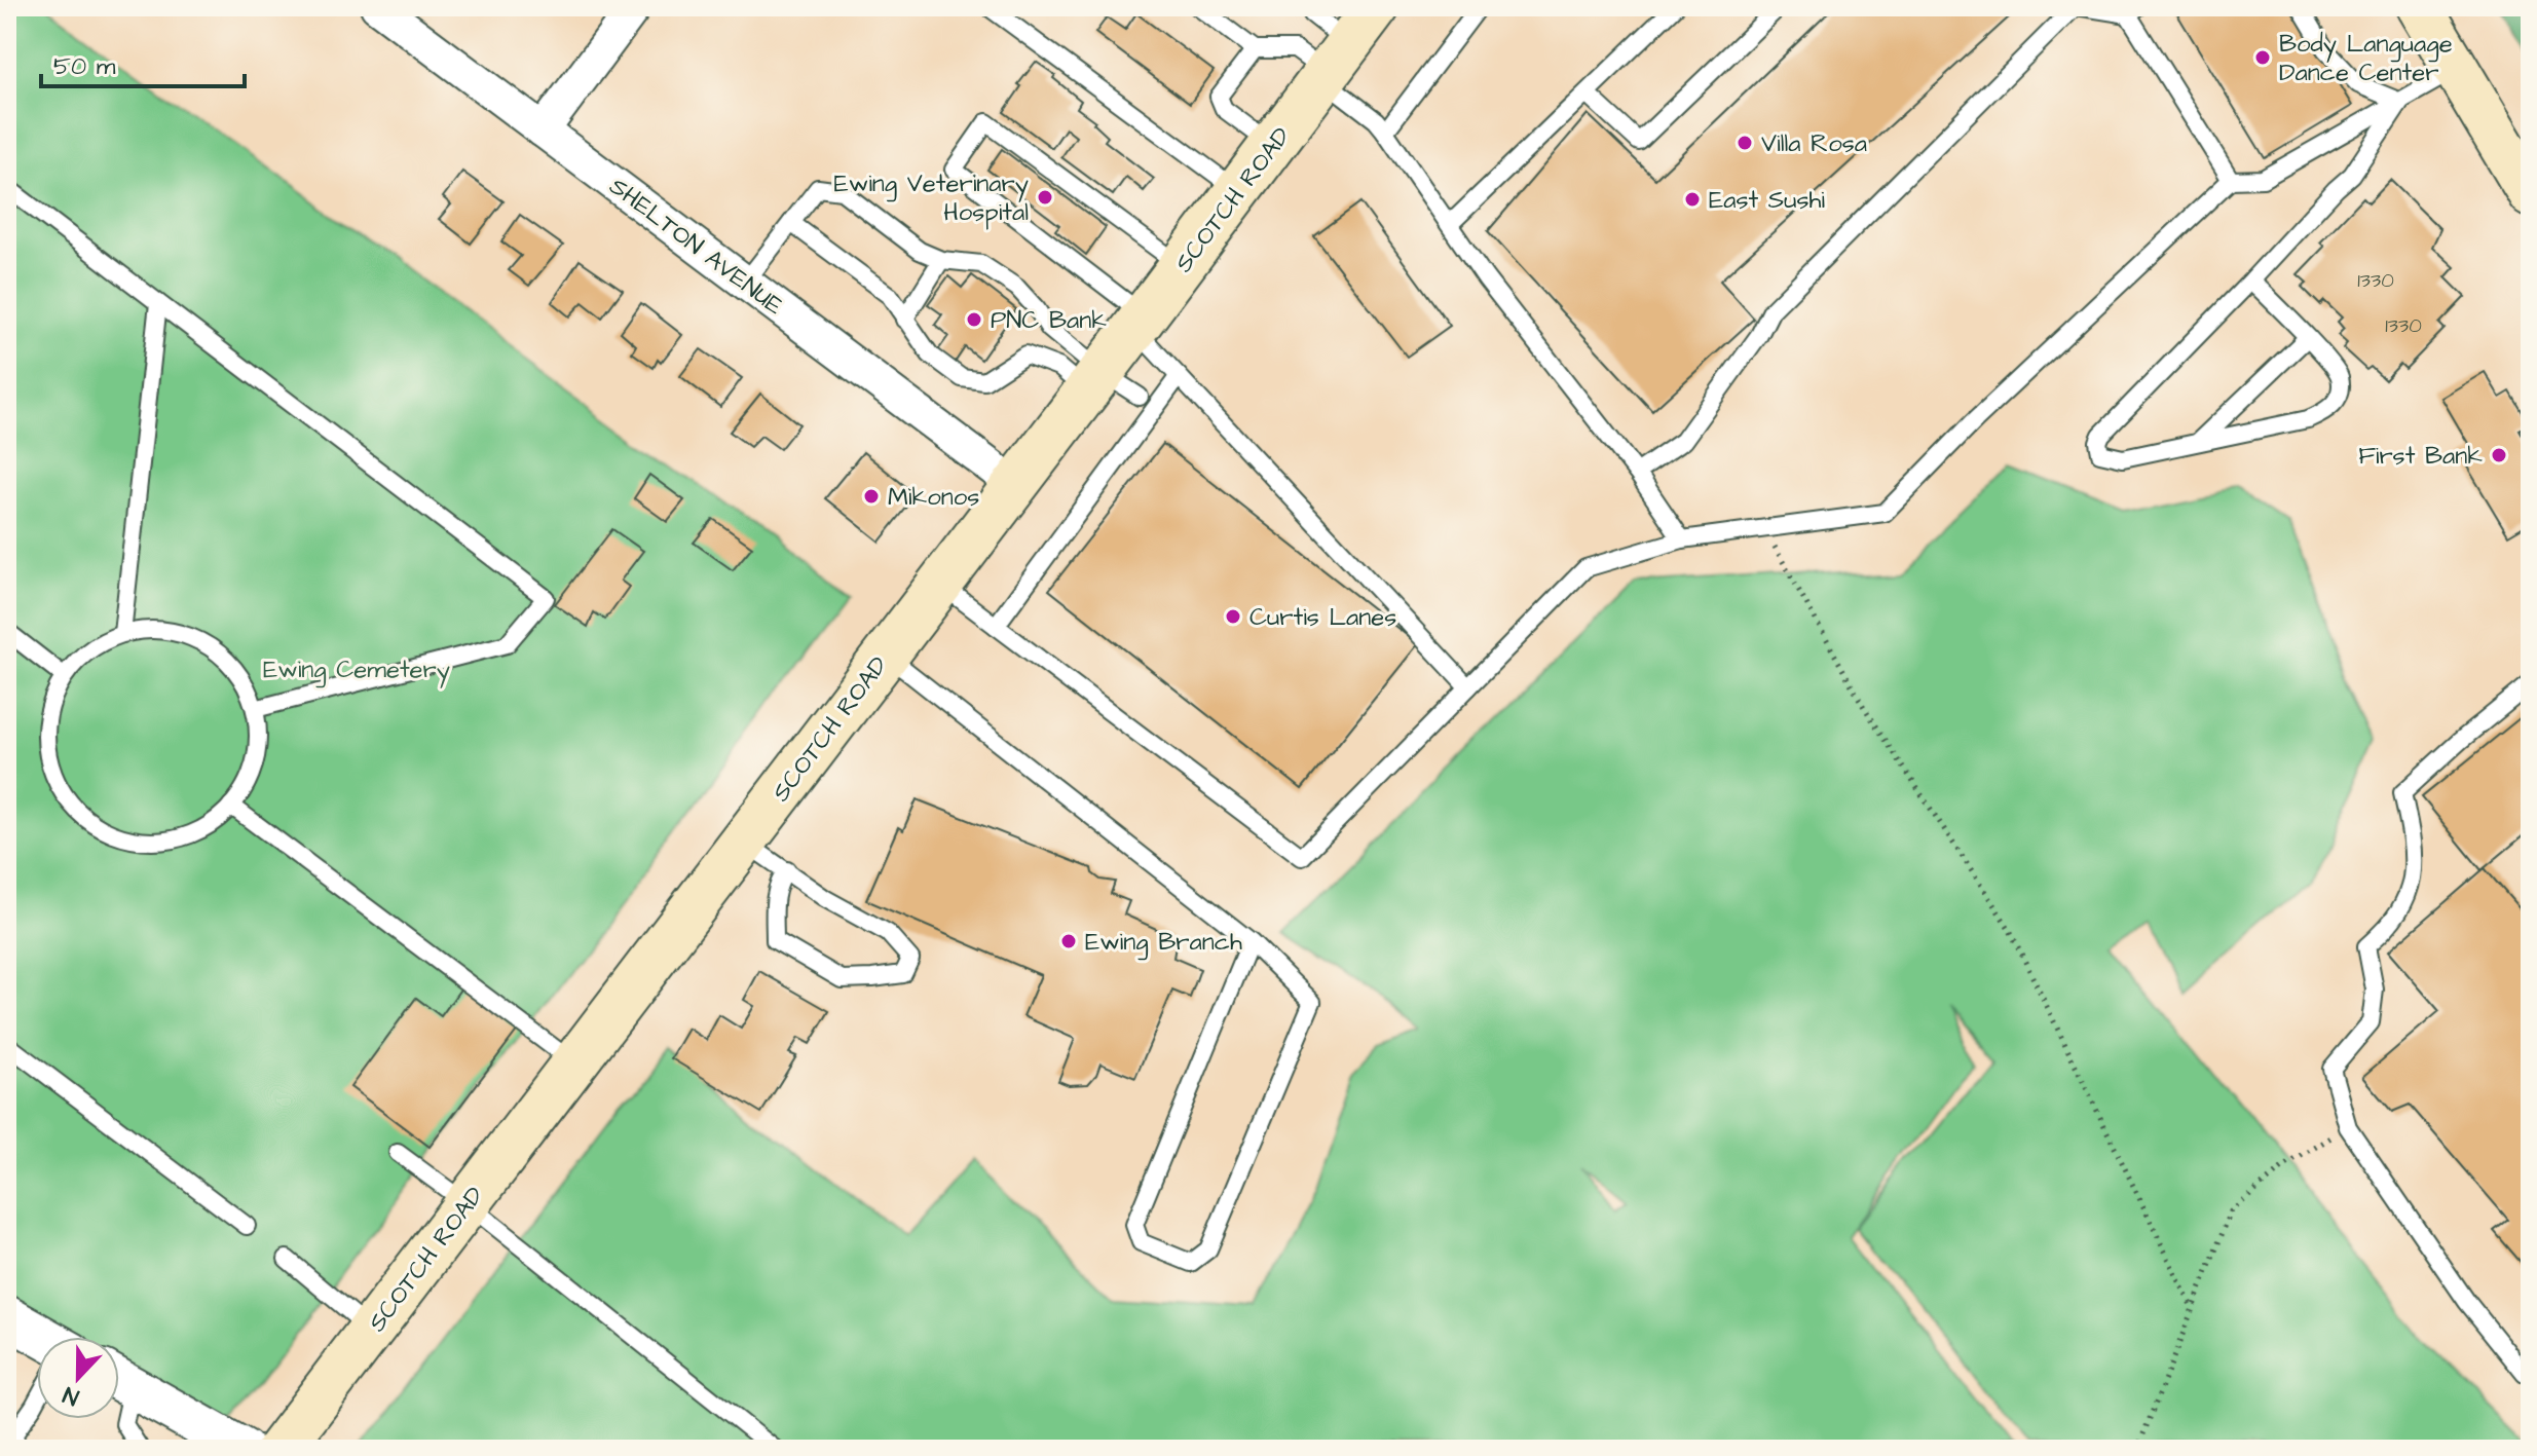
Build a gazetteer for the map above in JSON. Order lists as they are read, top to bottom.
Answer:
{
  "streets": {
    "main road": ["SCOTCH ROAD"],
    "street": ["SHELTON AVENUE"]
  },
  "crossings": [
    ["SCOTCH ROAD", "SHELTON AVENUE"]
  ],
  "parks": ["Ewing Cemetery"],
  "places": [
    "Body Language Dance Center",
    "Villa Rosa",
    "Ewing Veterinary Hospital",
    "East Sushi",
    "PNC Bank",
    "First Bank",
    "Mikonos",
    "Curtis Lanes",
    "Ewing Branch"
  ],
  "house_numbers": ["1330", "1330"],
  "scale_bar": "50 m",
  "north": "bottom"
}
